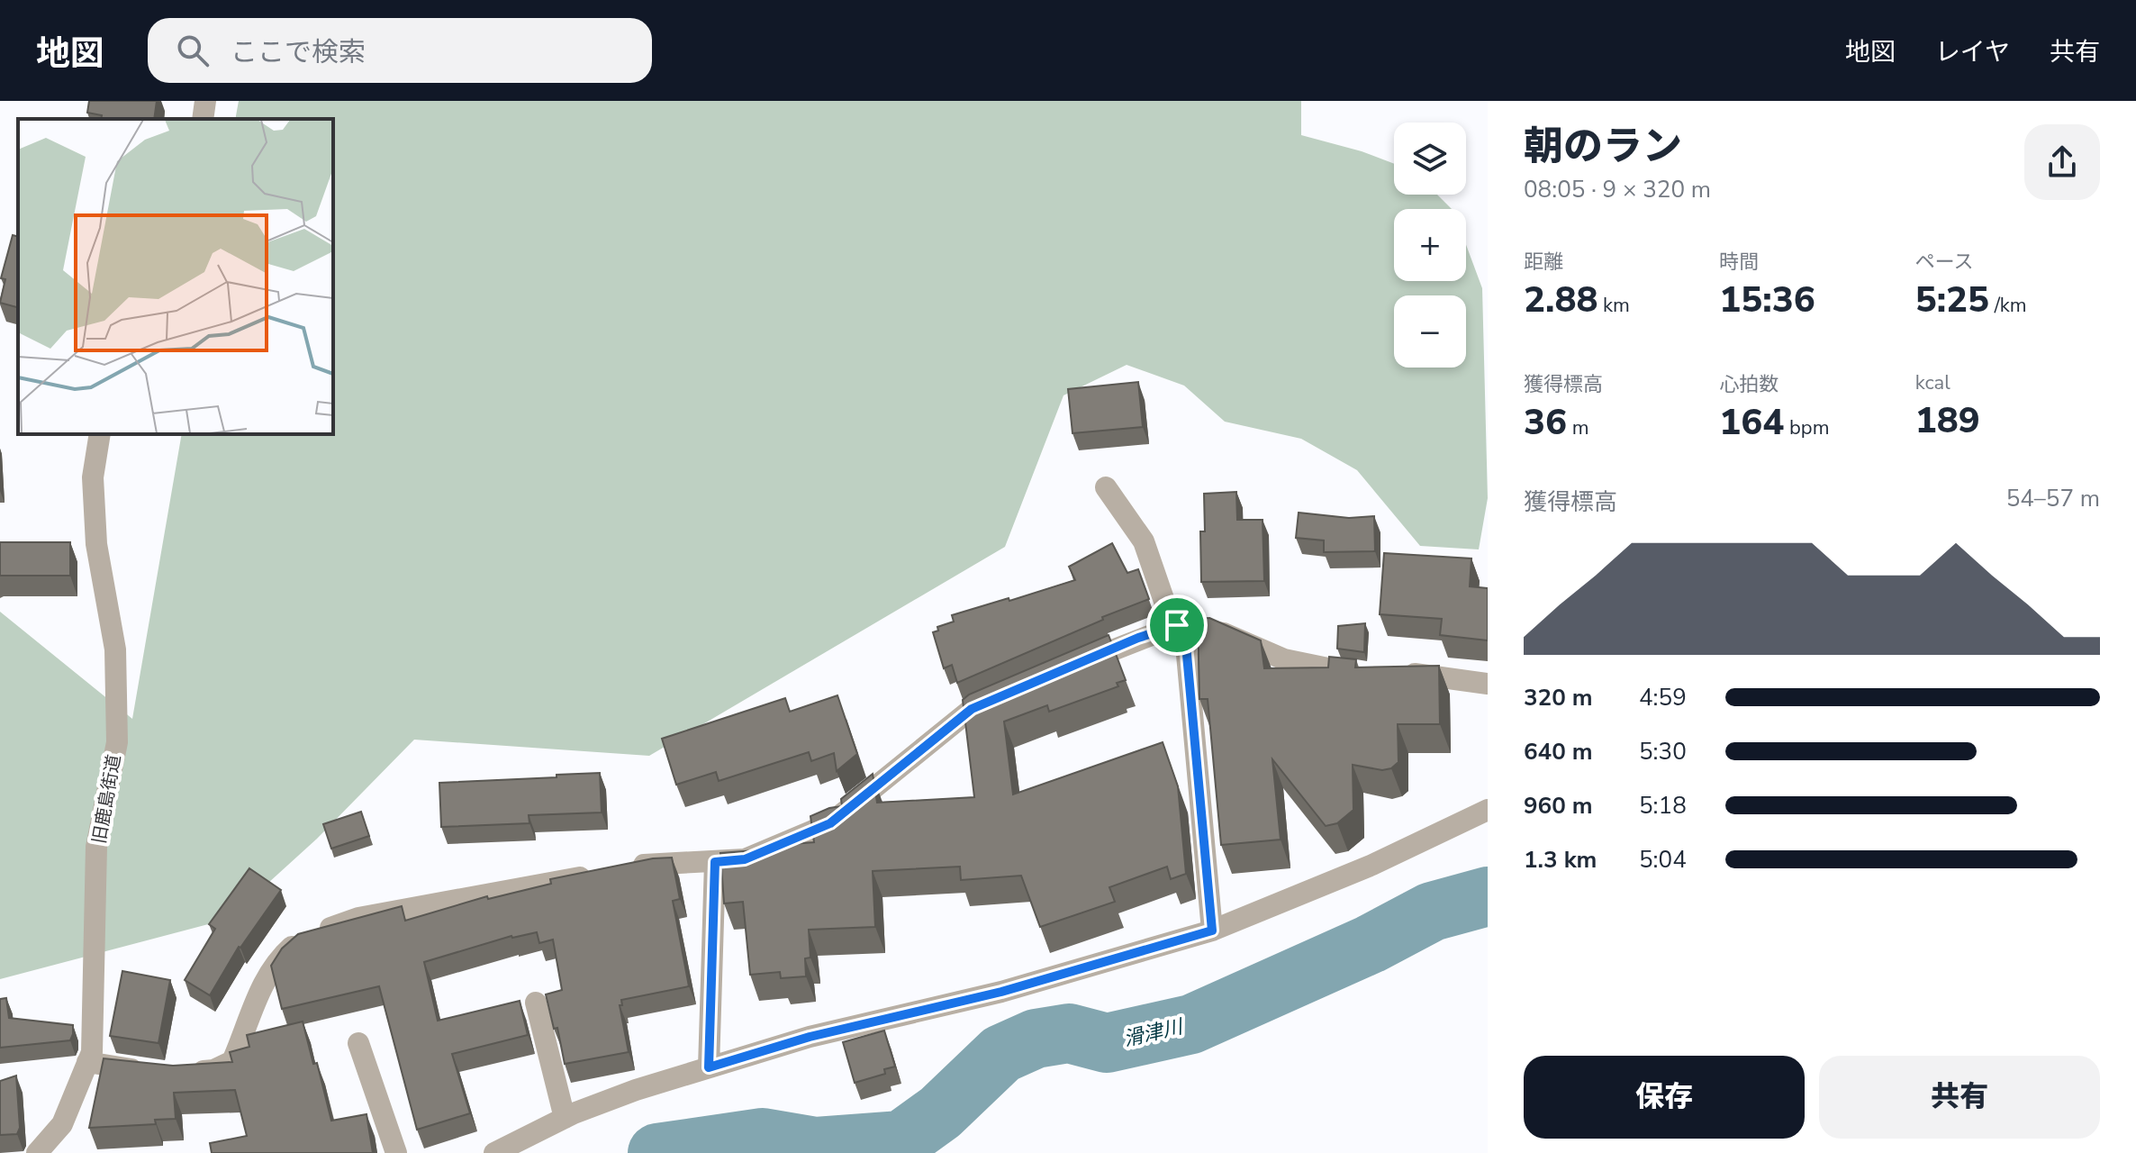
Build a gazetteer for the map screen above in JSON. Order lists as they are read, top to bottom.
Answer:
{
  "streets": {
    "street": ["旧鹿島街道"]
  },
  "water": ["滑津川"],
  "page": {
    "header": "地図",
    "search": "ここで検索",
    "nav": ["地図", "レイヤ", "共有"],
    "heading": ["朝のラン", "08:05 · 9 × 320 m"],
    "map_buttons": ["+", "−"],
    "stats": [
      ["距離", "2.88 km"],
      ["時間", "15:36"],
      ["ペース", "5:25 /km"],
      ["獲得標高", "36 m"],
      ["心拍数", "164 bpm"],
      ["kcal", "189"]
    ],
    "chart": ["獲得標高", "54–57 m"],
    "list": [
      {
        "name": "320 m",
        "note": "4:59"
      },
      {
        "name": "640 m",
        "note": "5:30"
      },
      {
        "name": "960 m",
        "note": "5:18"
      },
      {
        "name": "1.3 km",
        "note": "5:04"
      }
    ],
    "buttons": ["保存", "共有"]
  }
}
